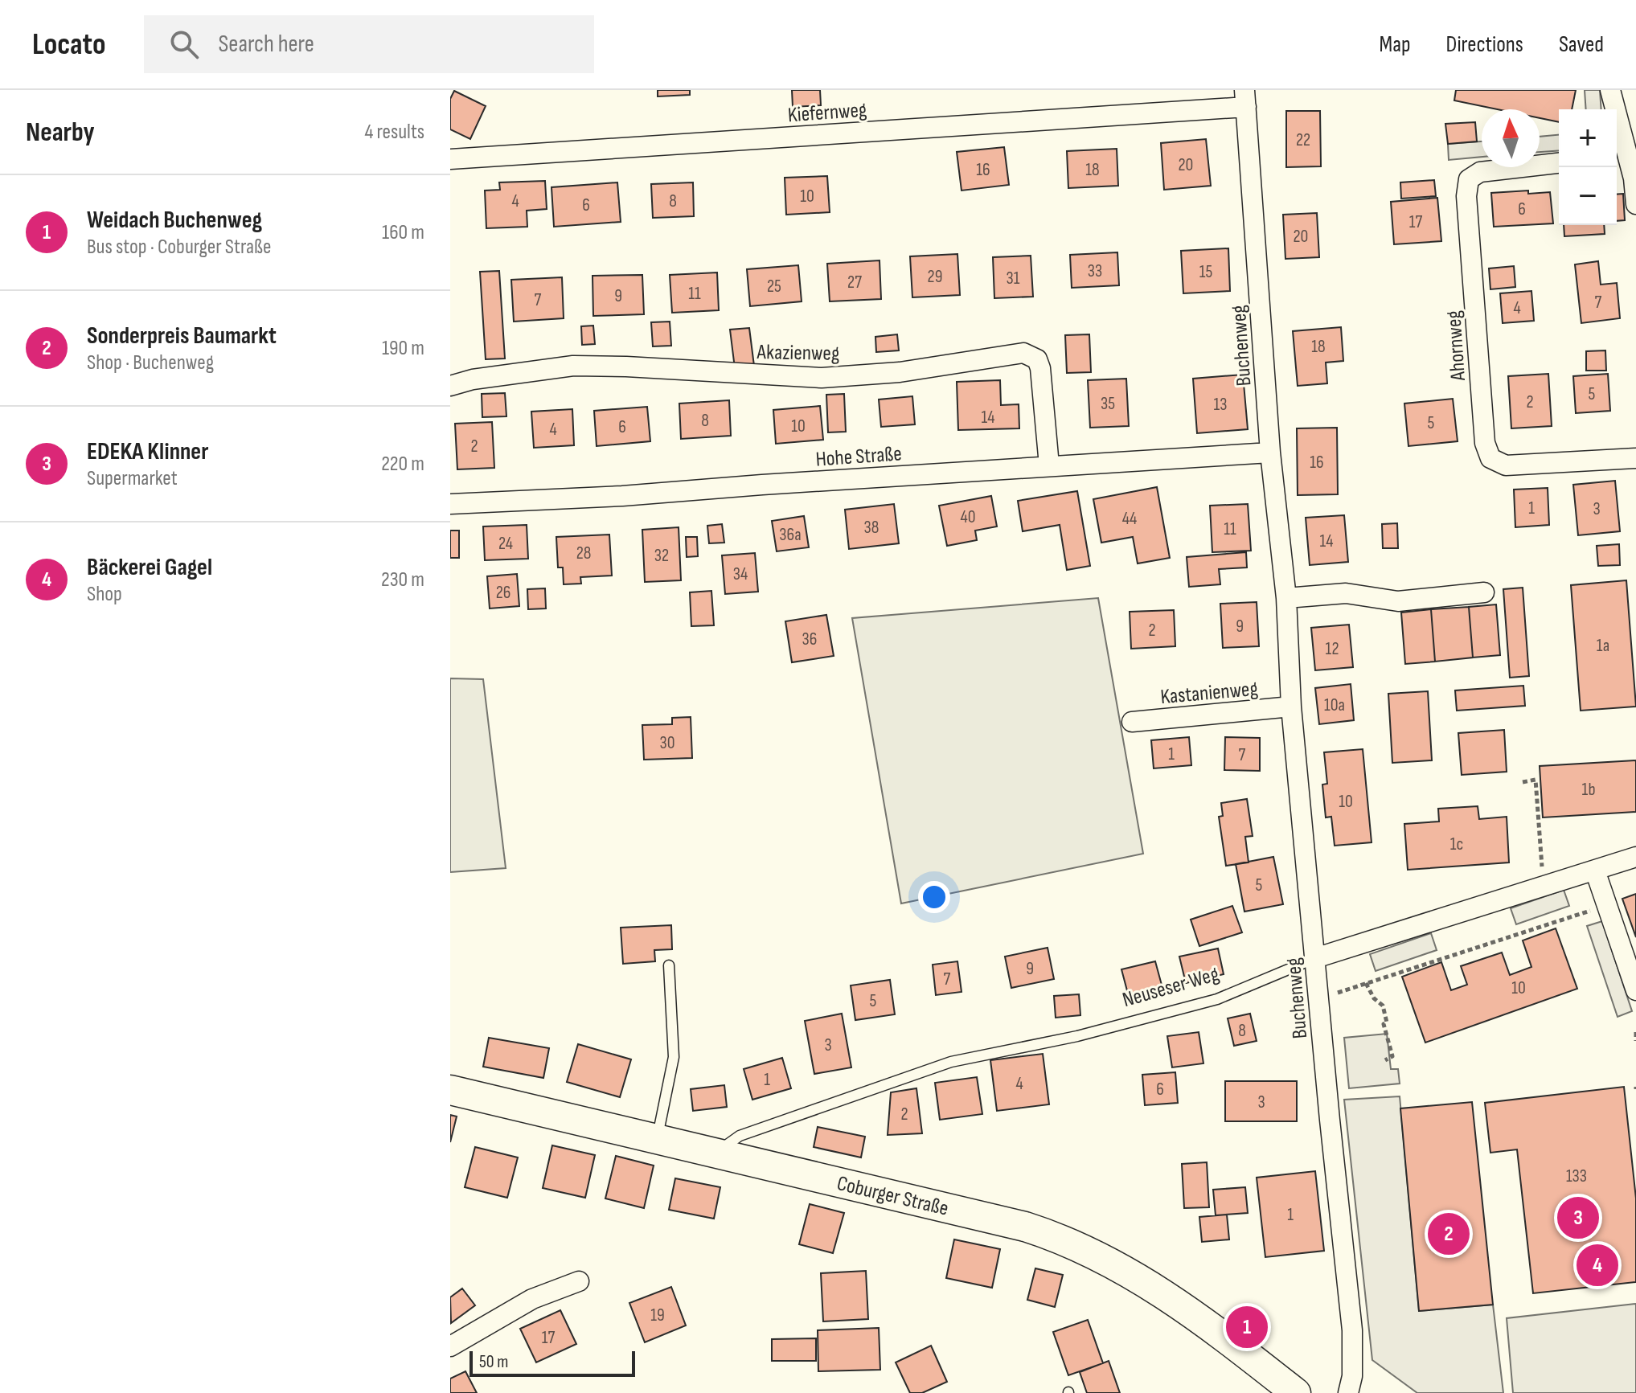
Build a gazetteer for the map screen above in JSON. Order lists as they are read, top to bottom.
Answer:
{
  "streets": {
    "main road": ["Coburger Straße"],
    "street": [
      "Kiefernweg",
      "Buchenweg",
      "Ahornweg",
      "Akazienweg",
      "Hohe Straße",
      "Kastanienweg",
      "Neuseser Weg"
    ]
  },
  "crossings": [
    ["Kiefernweg", "Buchenweg"],
    ["Buchenweg", "Hohe Straße"],
    ["Buchenweg", "Kastanienweg"],
    ["Buchenweg", "Neuseser Weg"],
    ["Akazienweg", "Hohe Straße"],
    ["Neuseser Weg", "Coburger Straße"]
  ],
  "house_numbers": [
    "22",
    "20",
    "16",
    "18",
    "10",
    "4",
    "8",
    "6",
    "6",
    "17",
    "20",
    "33",
    "15",
    "29",
    "31",
    "27",
    "25",
    "11",
    "9",
    "7",
    "7",
    "4",
    "18",
    "5",
    "2",
    "35",
    "13",
    "14",
    "8",
    "5",
    "10",
    "6",
    "4",
    "2",
    "16",
    "1",
    "3",
    "40",
    "44",
    "38",
    "11",
    "36a",
    "14",
    "24",
    "28",
    "32",
    "34",
    "26",
    "9",
    "2",
    "36",
    "1a",
    "12",
    "10a",
    "30",
    "1",
    "7",
    "1b",
    "10",
    "1c",
    "5",
    "9",
    "7",
    "10",
    "5",
    "8",
    "3",
    "1",
    "4",
    "6",
    "3",
    "2",
    "133",
    "1",
    "19",
    "17"
  ],
  "scale_bar": "50 m",
  "north": "top",
  "page": {
    "header": "Locato",
    "search": "Search here",
    "nav": ["Map", "Directions", "Saved"],
    "heading": ["Nearby", "4 results"],
    "map_buttons": ["+", "−"],
    "list": [
      {
        "mark": "1",
        "name": "Weidach Buchenweg",
        "note": "Bus stop · Coburger Straße",
        "value": "160 m"
      },
      {
        "mark": "2",
        "name": "Sonderpreis Baumarkt",
        "note": "Shop · Buchenweg",
        "value": "190 m"
      },
      {
        "mark": "3",
        "name": "EDEKA Klinner",
        "note": "Supermarket",
        "value": "220 m"
      },
      {
        "mark": "4",
        "name": "Bäckerei Gagel",
        "note": "Shop",
        "value": "230 m"
      }
    ],
    "pins": [
      "3",
      "2",
      "4",
      "1"
    ],
    "scale": "50 m"
  }
}
